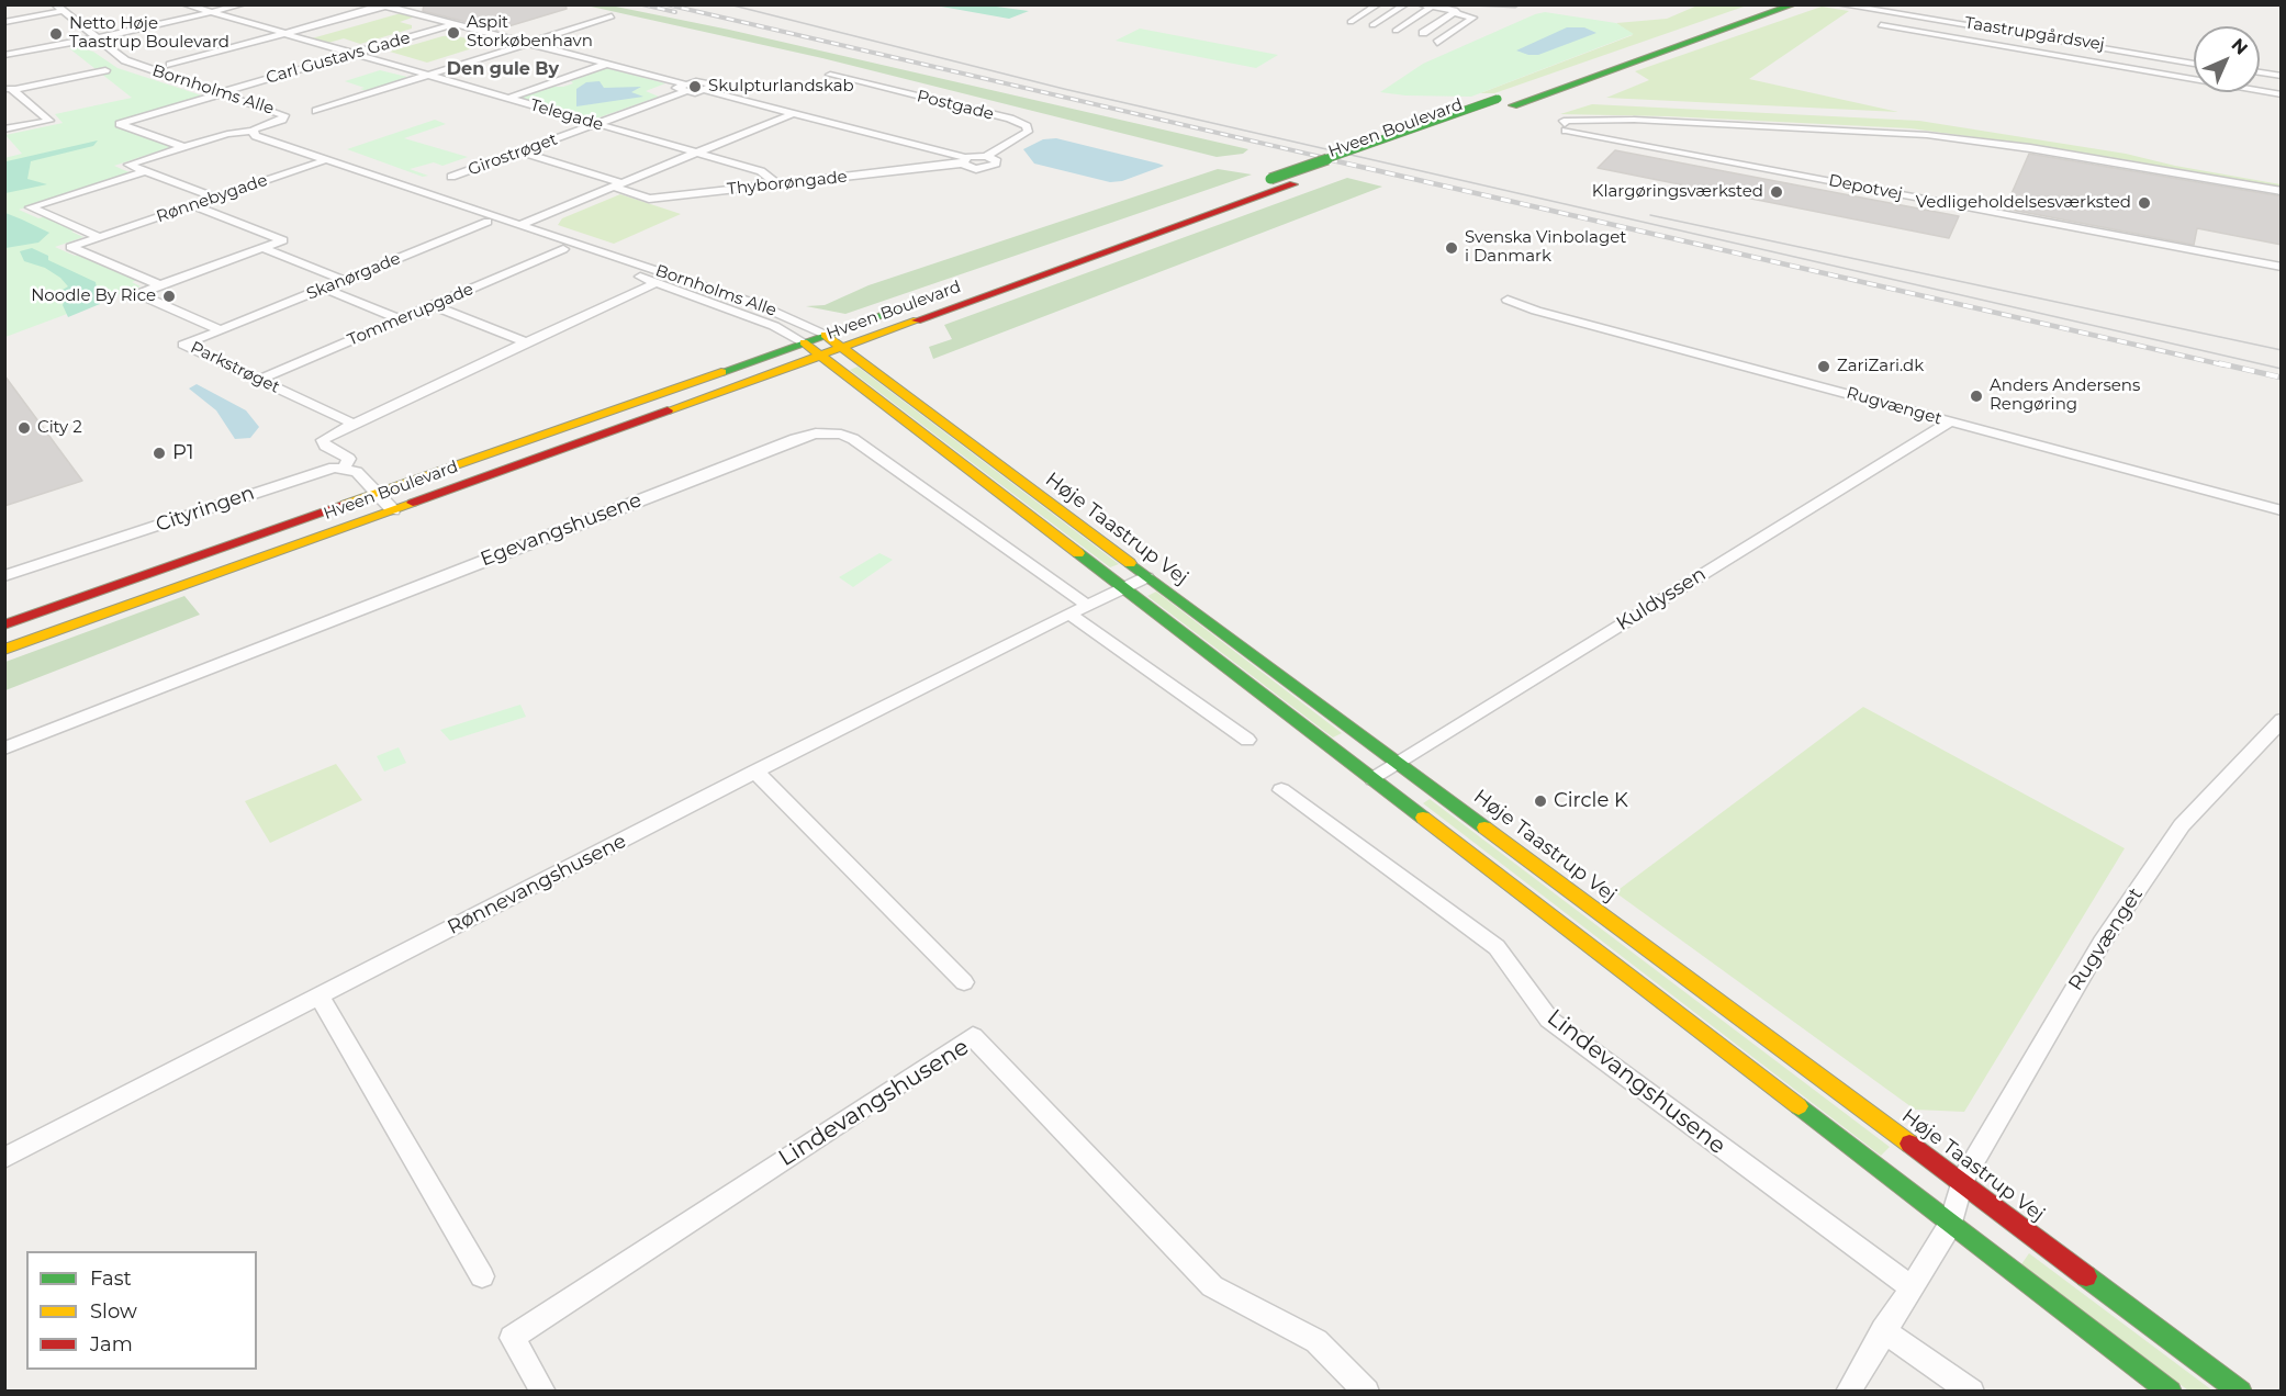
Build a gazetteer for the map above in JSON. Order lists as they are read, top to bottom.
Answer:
{
  "streets": {
    "street": [
      "Taastrupgårdsvej",
      "Carl Gustavs Gade",
      "Bornholms Alle",
      "Postgade",
      "Telegade",
      "Hveen Boulevard",
      "Girostrøget",
      "Thyborøngade",
      "Depotvej",
      "Rønnebygade",
      "Skanørgade",
      "Tommerupgade",
      "Parkstrøget",
      "Rugvænget",
      "Cityringen",
      "Høje Taastrup Vej",
      "Egevangshusene",
      "Kuldyssen",
      "Rønnevangshusene",
      "Lindevangshusene"
    ]
  },
  "crossings": [
    ["Carl Gustavs Gade", "Bornholms Alle"],
    ["Carl Gustavs Gade", "Telegade"],
    ["Bornholms Alle", "Hveen Boulevard"],
    ["Bornholms Alle", "Rønnebygade"],
    ["Bornholms Alle", "Skanørgade"],
    ["Bornholms Alle", "Tommerupgade"],
    ["Bornholms Alle", "Høje Taastrup Vej"],
    ["Postgade", "Thyborøngade"],
    ["Telegade", "Girostrøget"],
    ["Telegade", "Thyborøngade"],
    ["Hveen Boulevard", "Høje Taastrup Vej"],
    ["Girostrøget", "Thyborøngade"],
    ["Skanørgade", "Parkstrøget"],
    ["Tommerupgade", "Parkstrøget"],
    ["Rugvænget", "Høje Taastrup Vej"],
    ["Rugvænget", "Kuldyssen"],
    ["Høje Taastrup Vej", "Kuldyssen"],
    ["Høje Taastrup Vej", "Rønnevangshusene"],
    ["Egevangshusene", "Rønnevangshusene"]
  ],
  "districts": ["Den gule By"],
  "places": [
    "Aspit Storkøbenhavn",
    "Netto Høje Taastrup Boulevard",
    "Skulpturlandskab",
    "Klargøringsværksted",
    "Vedligeholdelsesværksted",
    "Svenska Vinbolaget i Danmark",
    "Noodle By Rice",
    "ZariZari.dk",
    "Anders Andersens Rengøring",
    "City 2",
    "P1",
    "Circle K"
  ],
  "legend": ["Fast", "Slow", "Jam"],
  "north": "top right"
}
